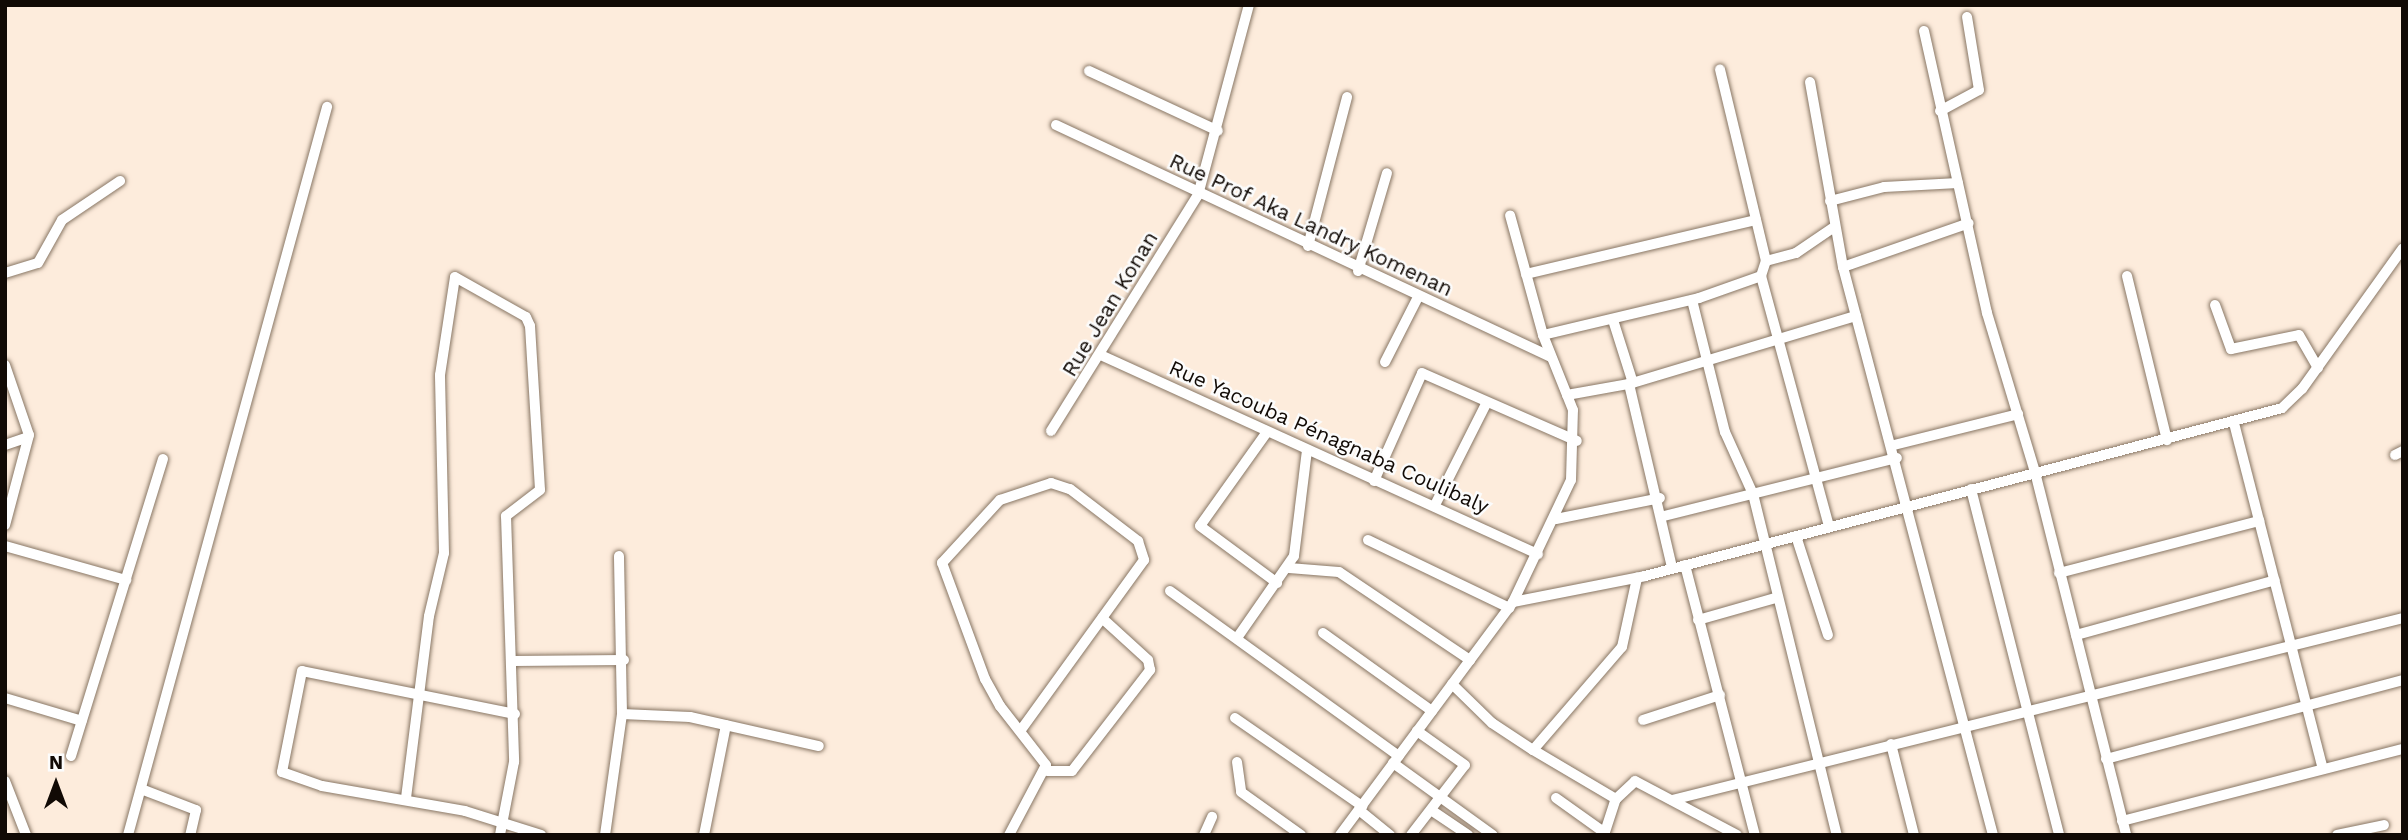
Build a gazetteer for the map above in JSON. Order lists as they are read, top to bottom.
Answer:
{
  "streets": {
    "street": ["Rue Prof Aka Landry Komenan", "Rue Jean Konan", "Rue Yacouba Pénagnaba Coulibaly"]
  },
  "crossings": [
    ["Rue Prof Aka Landry Komenan", "Rue Jean Konan"],
    ["Rue Jean Konan", "Rue Yacouba Pénagnaba Coulibaly"]
  ],
  "north": "top"
}
